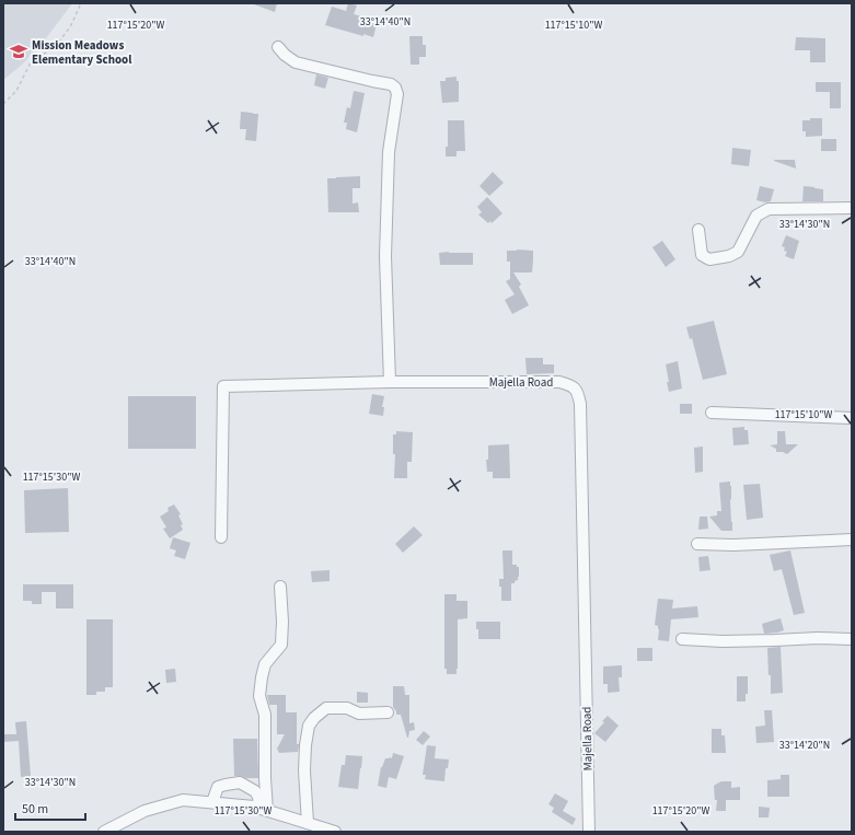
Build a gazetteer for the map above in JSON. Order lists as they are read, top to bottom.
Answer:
{
  "streets": {
    "street": ["Majella Road"]
  },
  "places": {
    "school or university": ["Mission Meadows Elementary School"]
  },
  "scale_bar": "50 m",
  "coordinates": [
    "33°14'40\"N",
    "117°15'20\"W",
    "117°15'10\"W",
    "33°14'30\"N",
    "117°15'30\"W",
    "33°14'20\"N"
  ]
}
